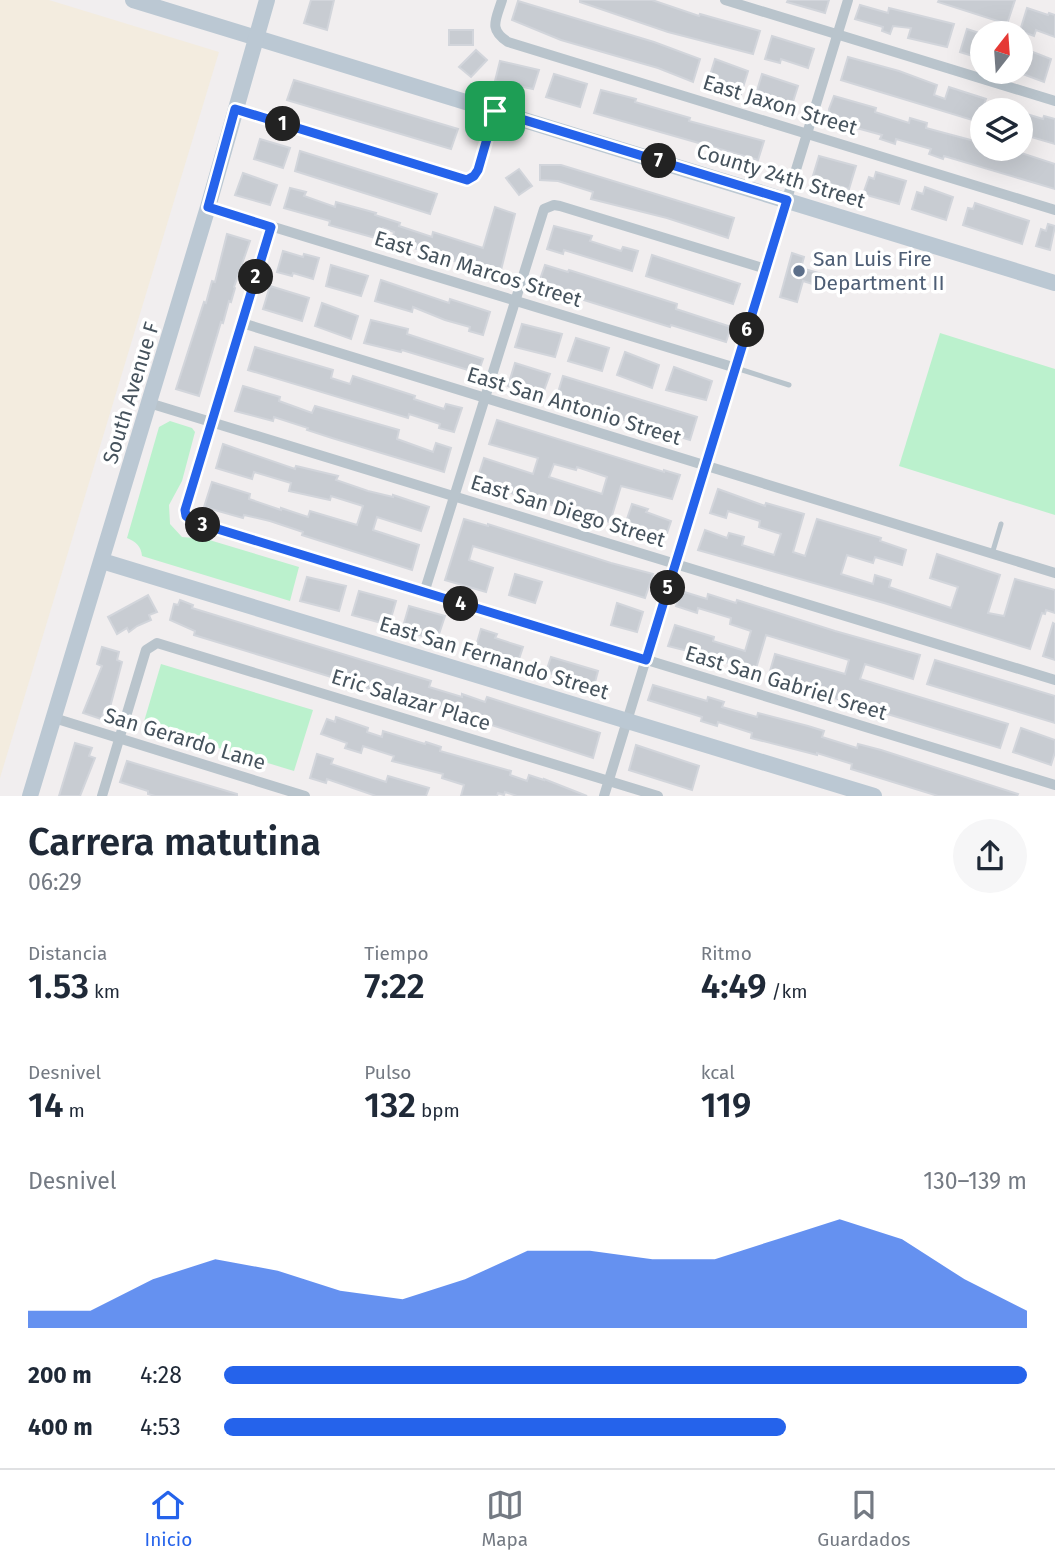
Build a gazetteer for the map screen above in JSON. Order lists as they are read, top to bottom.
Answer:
{
  "streets": {
    "street": [
      "East Jaxon Street",
      "County 24th Street",
      "East San Marcos Street",
      "South Avenue F",
      "East San Antonio Street",
      "East San Diego Street",
      "East San Fernando Street",
      "East San Gabriel Sreet",
      "Eric Salazar Place",
      "San Gerardo Lane"
    ]
  },
  "crossings": [
    ["County 24th Street", "South Avenue F"],
    ["East San Marcos Street", "South Avenue F"],
    ["South Avenue F", "East San Diego Street"],
    ["South Avenue F", "East San Fernando Street"],
    ["South Avenue F", "San Gerardo Lane"],
    ["East San Diego Street", "East San Gabriel Sreet"],
    ["Eric Salazar Place", "San Gerardo Lane"]
  ],
  "places": ["San Luis Fire Department II"],
  "north": "top",
  "page": {
    "pins": [
      "1",
      "7",
      "2",
      "6",
      "3",
      "5",
      "4"
    ],
    "heading": ["Carrera matutina", "06:29"],
    "stats": [
      ["Distancia", "1.53 km"],
      ["Tiempo", "7:22"],
      ["Ritmo", "4:49 /km"],
      ["Desnivel", "14 m"],
      ["Pulso", "132 bpm"],
      ["kcal", "119"]
    ],
    "chart": ["Desnivel", "130–139 m"],
    "list": [
      {
        "name": "200 m",
        "note": "4:28"
      },
      {
        "name": "400 m",
        "note": "4:53"
      }
    ],
    "tabs": ["Inicio", "Mapa", "Guardados"]
  }
}
